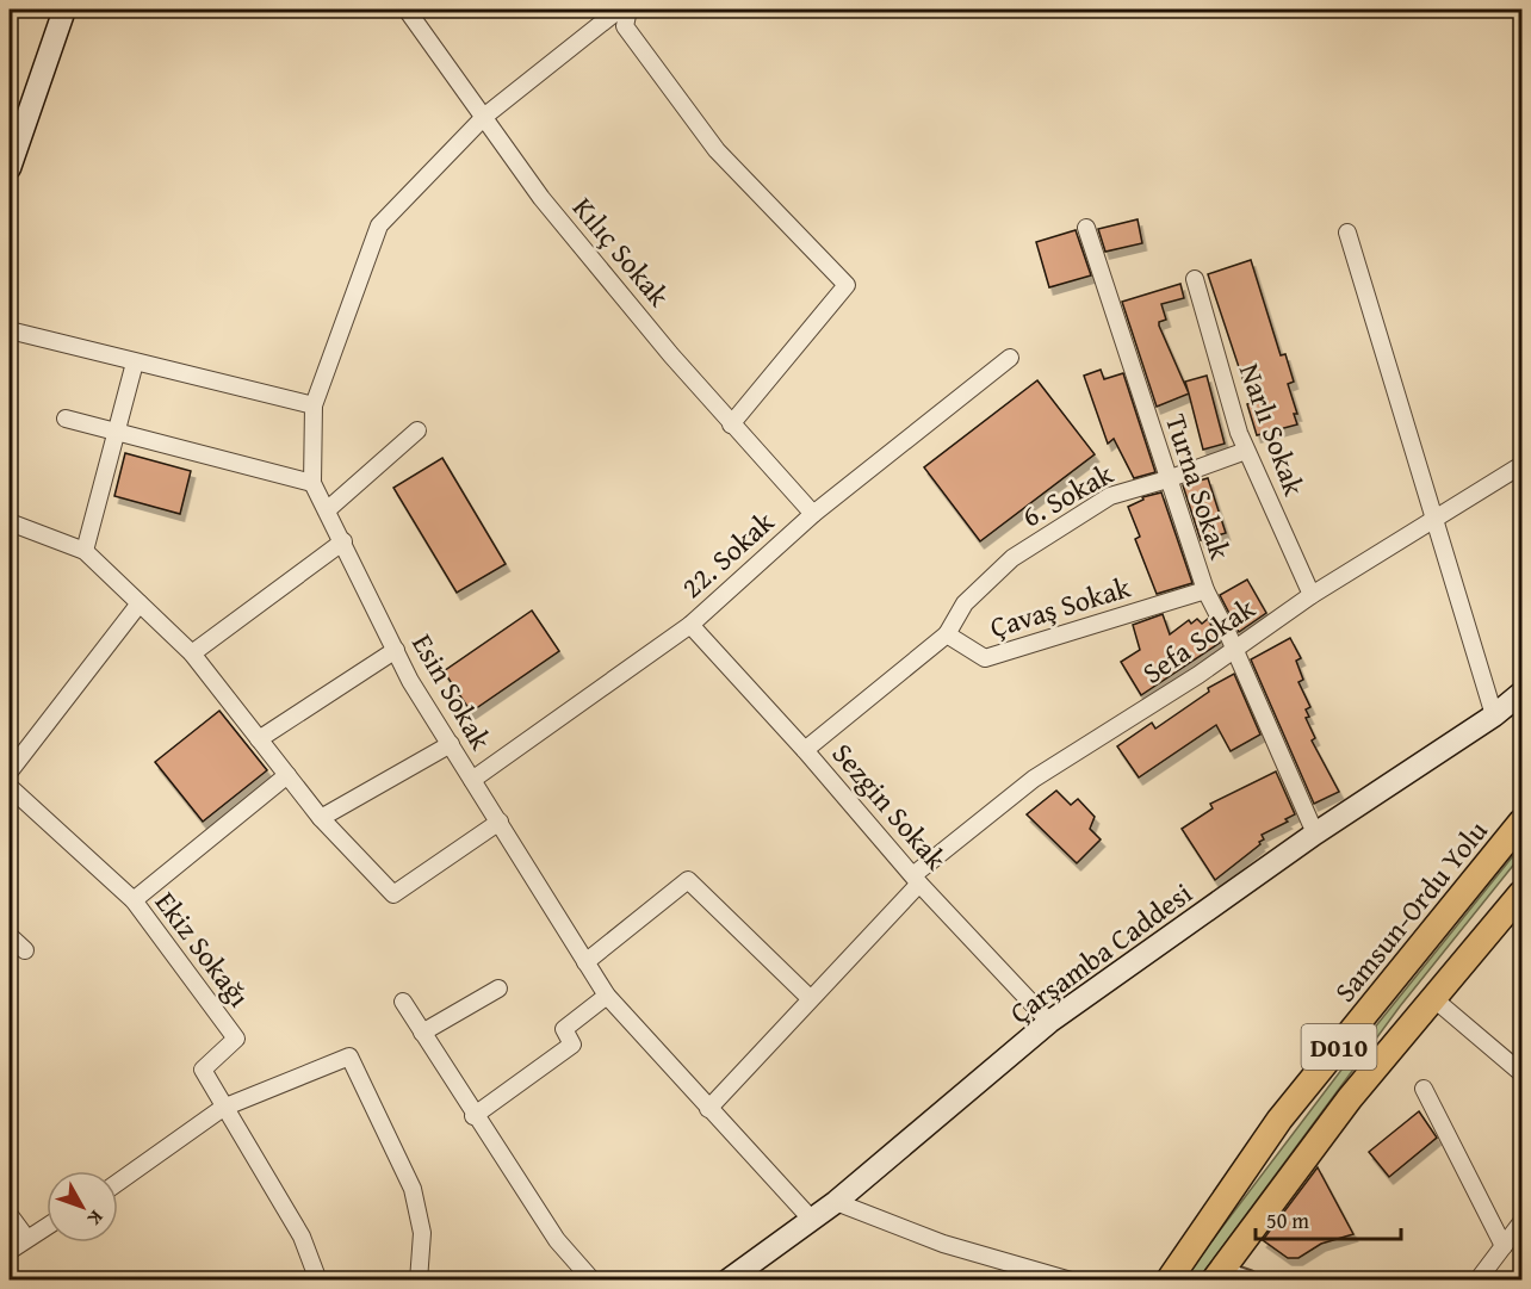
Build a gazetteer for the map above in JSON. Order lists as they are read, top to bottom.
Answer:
{
  "streets": {
    "highway": ["Samsun-Ordu Yolu", "D010"],
    "main road": ["Çarşamba Caddesi"],
    "street": [
      "Kılıç Sokak",
      "Narlı Sokak",
      "Turna Sokak",
      "6. Sokak",
      "22. Sokak",
      "Çavaş Sokak",
      "Sefa Sokak",
      "Esin Sokak",
      "Sezgin Sokak",
      "Ekiz Sokağı"
    ]
  },
  "crossings": [
    ["Kılıç Sokak", "22. Sokak"],
    ["Kılıç Sokak", "Esin Sokak"],
    ["Narlı Sokak", "6. Sokak"],
    ["Narlı Sokak", "Sefa Sokak"],
    ["Turna Sokak", "6. Sokak"],
    ["Turna Sokak", "Çavaş Sokak"],
    ["Turna Sokak", "Sefa Sokak"],
    ["Turna Sokak", "Çarşamba Caddesi"],
    ["6. Sokak", "Çavaş Sokak"],
    ["22. Sokak", "Esin Sokak"],
    ["22. Sokak", "Sezgin Sokak"],
    ["Sefa Sokak", "Esin Sokak"],
    ["Sefa Sokak", "Sezgin Sokak"],
    ["Esin Sokak", "Çarşamba Caddesi"],
    ["Sezgin Sokak", "Çarşamba Caddesi"]
  ],
  "scale_bar": "50 m",
  "north": "bottom right"
}
